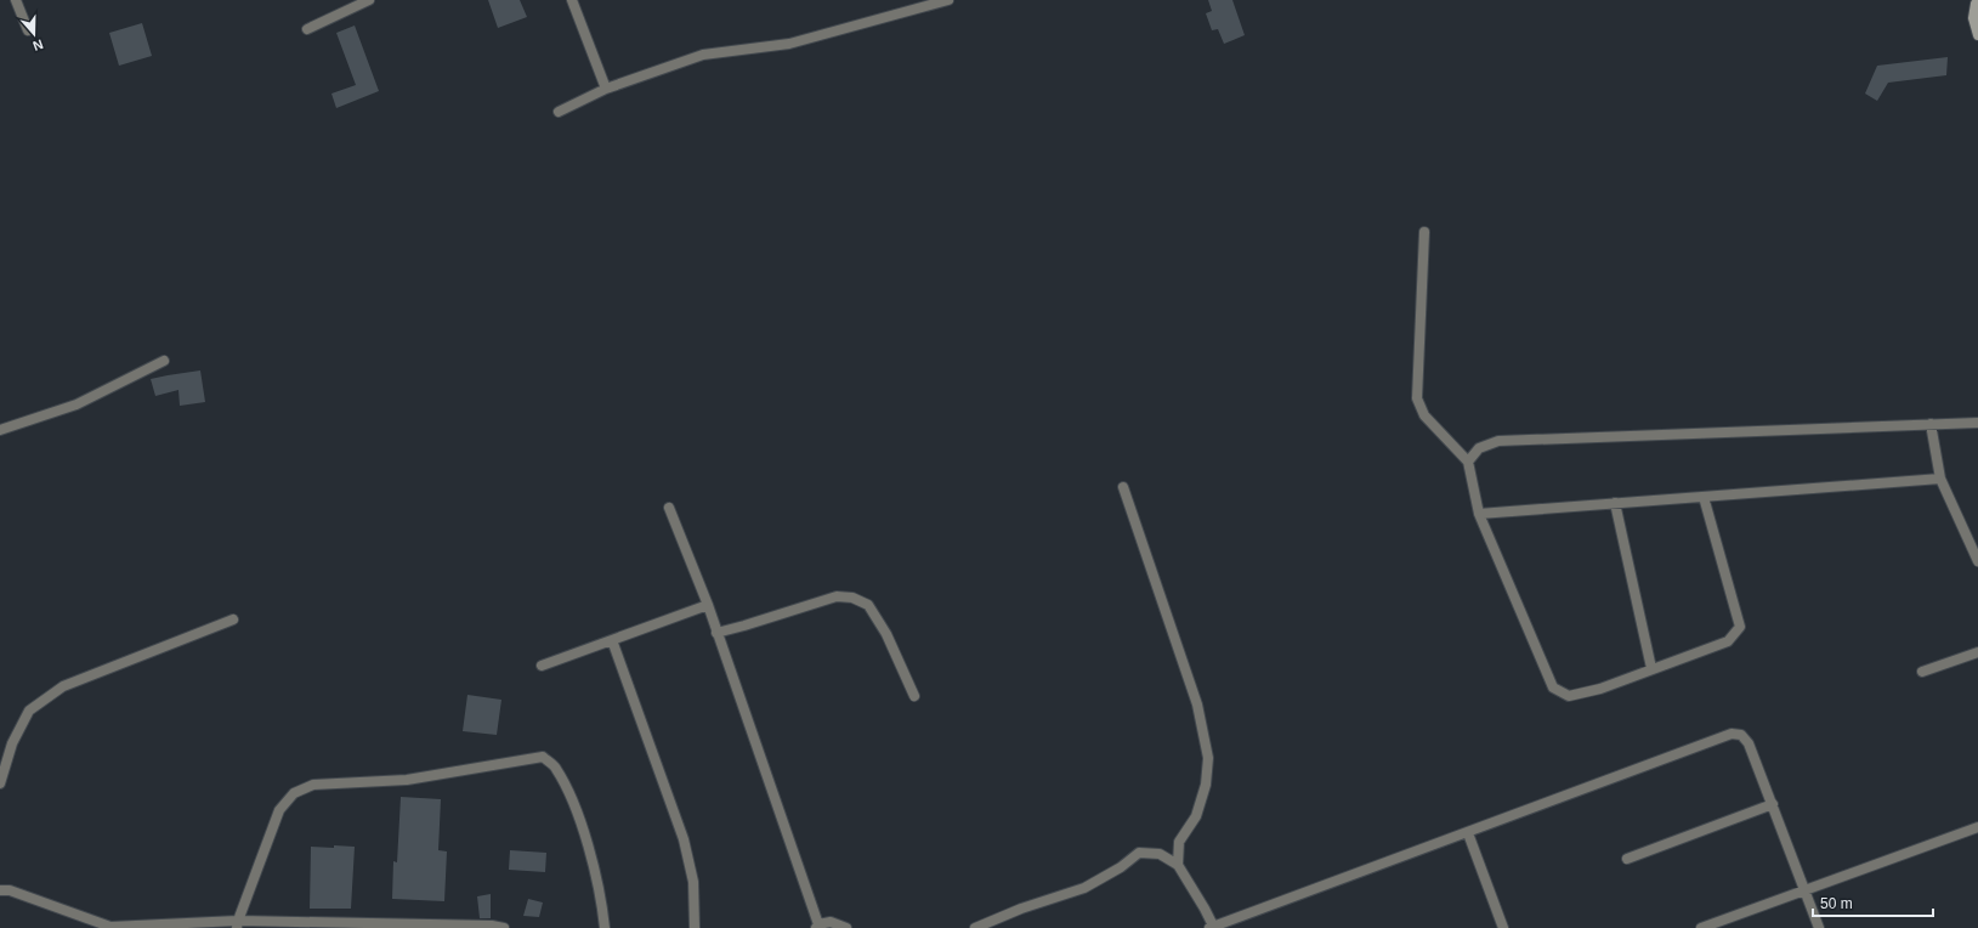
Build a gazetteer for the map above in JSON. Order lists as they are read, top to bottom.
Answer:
{
  "scale_bar": "50 m",
  "north": "bottom"
}
